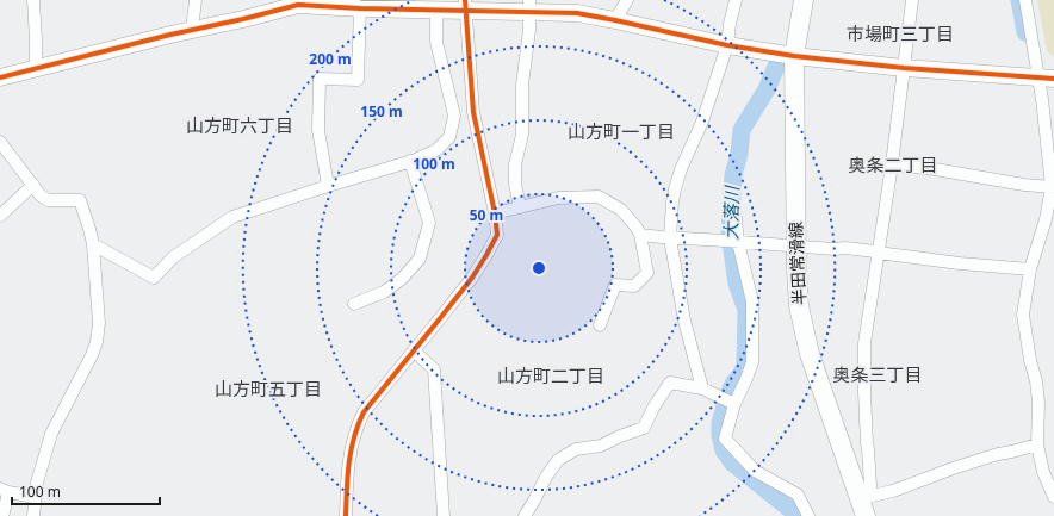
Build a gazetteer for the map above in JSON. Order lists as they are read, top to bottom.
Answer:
{
  "streets": {
    "main road": ["半田常滑線"]
  },
  "districts": [
    "市場町三丁目",
    "山方町六丁目",
    "山方町一丁目",
    "奥条二丁目",
    "奥条三丁目",
    "山方町二丁目",
    "山方町五丁目"
  ],
  "water": ["大落川"],
  "scale_bar": "100 m",
  "rings": [
    "200 m",
    "150 m",
    "100 m",
    "50 m"
  ]
}
